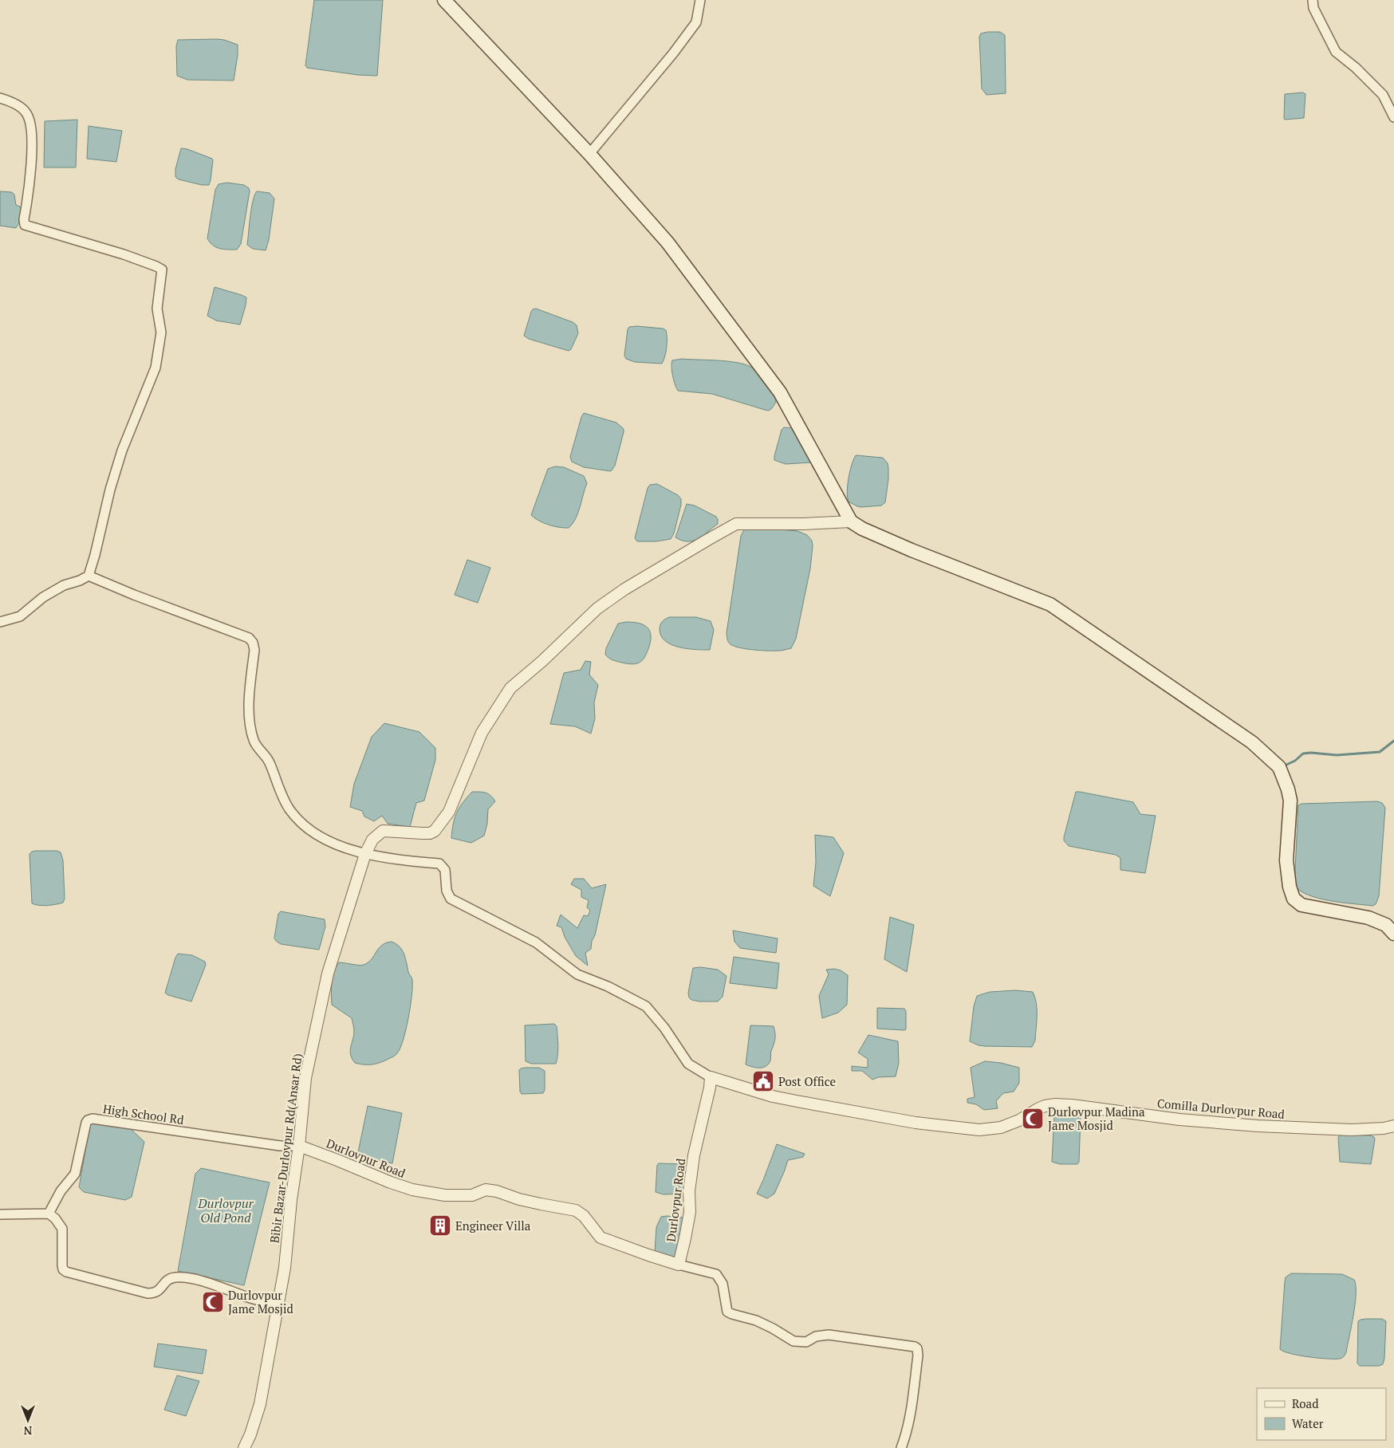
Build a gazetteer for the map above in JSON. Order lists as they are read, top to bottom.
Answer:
{
  "streets": {
    "street": [
      "Comilla Durlovpur Road",
      "High School Rd",
      "Bibir Bazar-Durlovpur Rd(Ansar Rd)",
      "Durlovpur Road"
    ]
  },
  "crossings": [
    ["Comilla Durlovpur Road", "Durlovpur Road"],
    ["High School Rd", "Bibir Bazar-Durlovpur Rd(Ansar Rd)"],
    ["High School Rd", "Durlovpur Road"],
    ["Bibir Bazar-Durlovpur Rd(Ansar Rd)", "Durlovpur Road"]
  ],
  "water": ["Durlovpur Old Pond"],
  "places": {
    "public building": ["Post Office"],
    "mosque": ["Durlovpur Madina Jame Mosjid", "Durlovpur Jame Mosjid"],
    "building": ["Engineer Villa"]
  },
  "legend": ["Road", "Water"],
  "north": "bottom"
}
